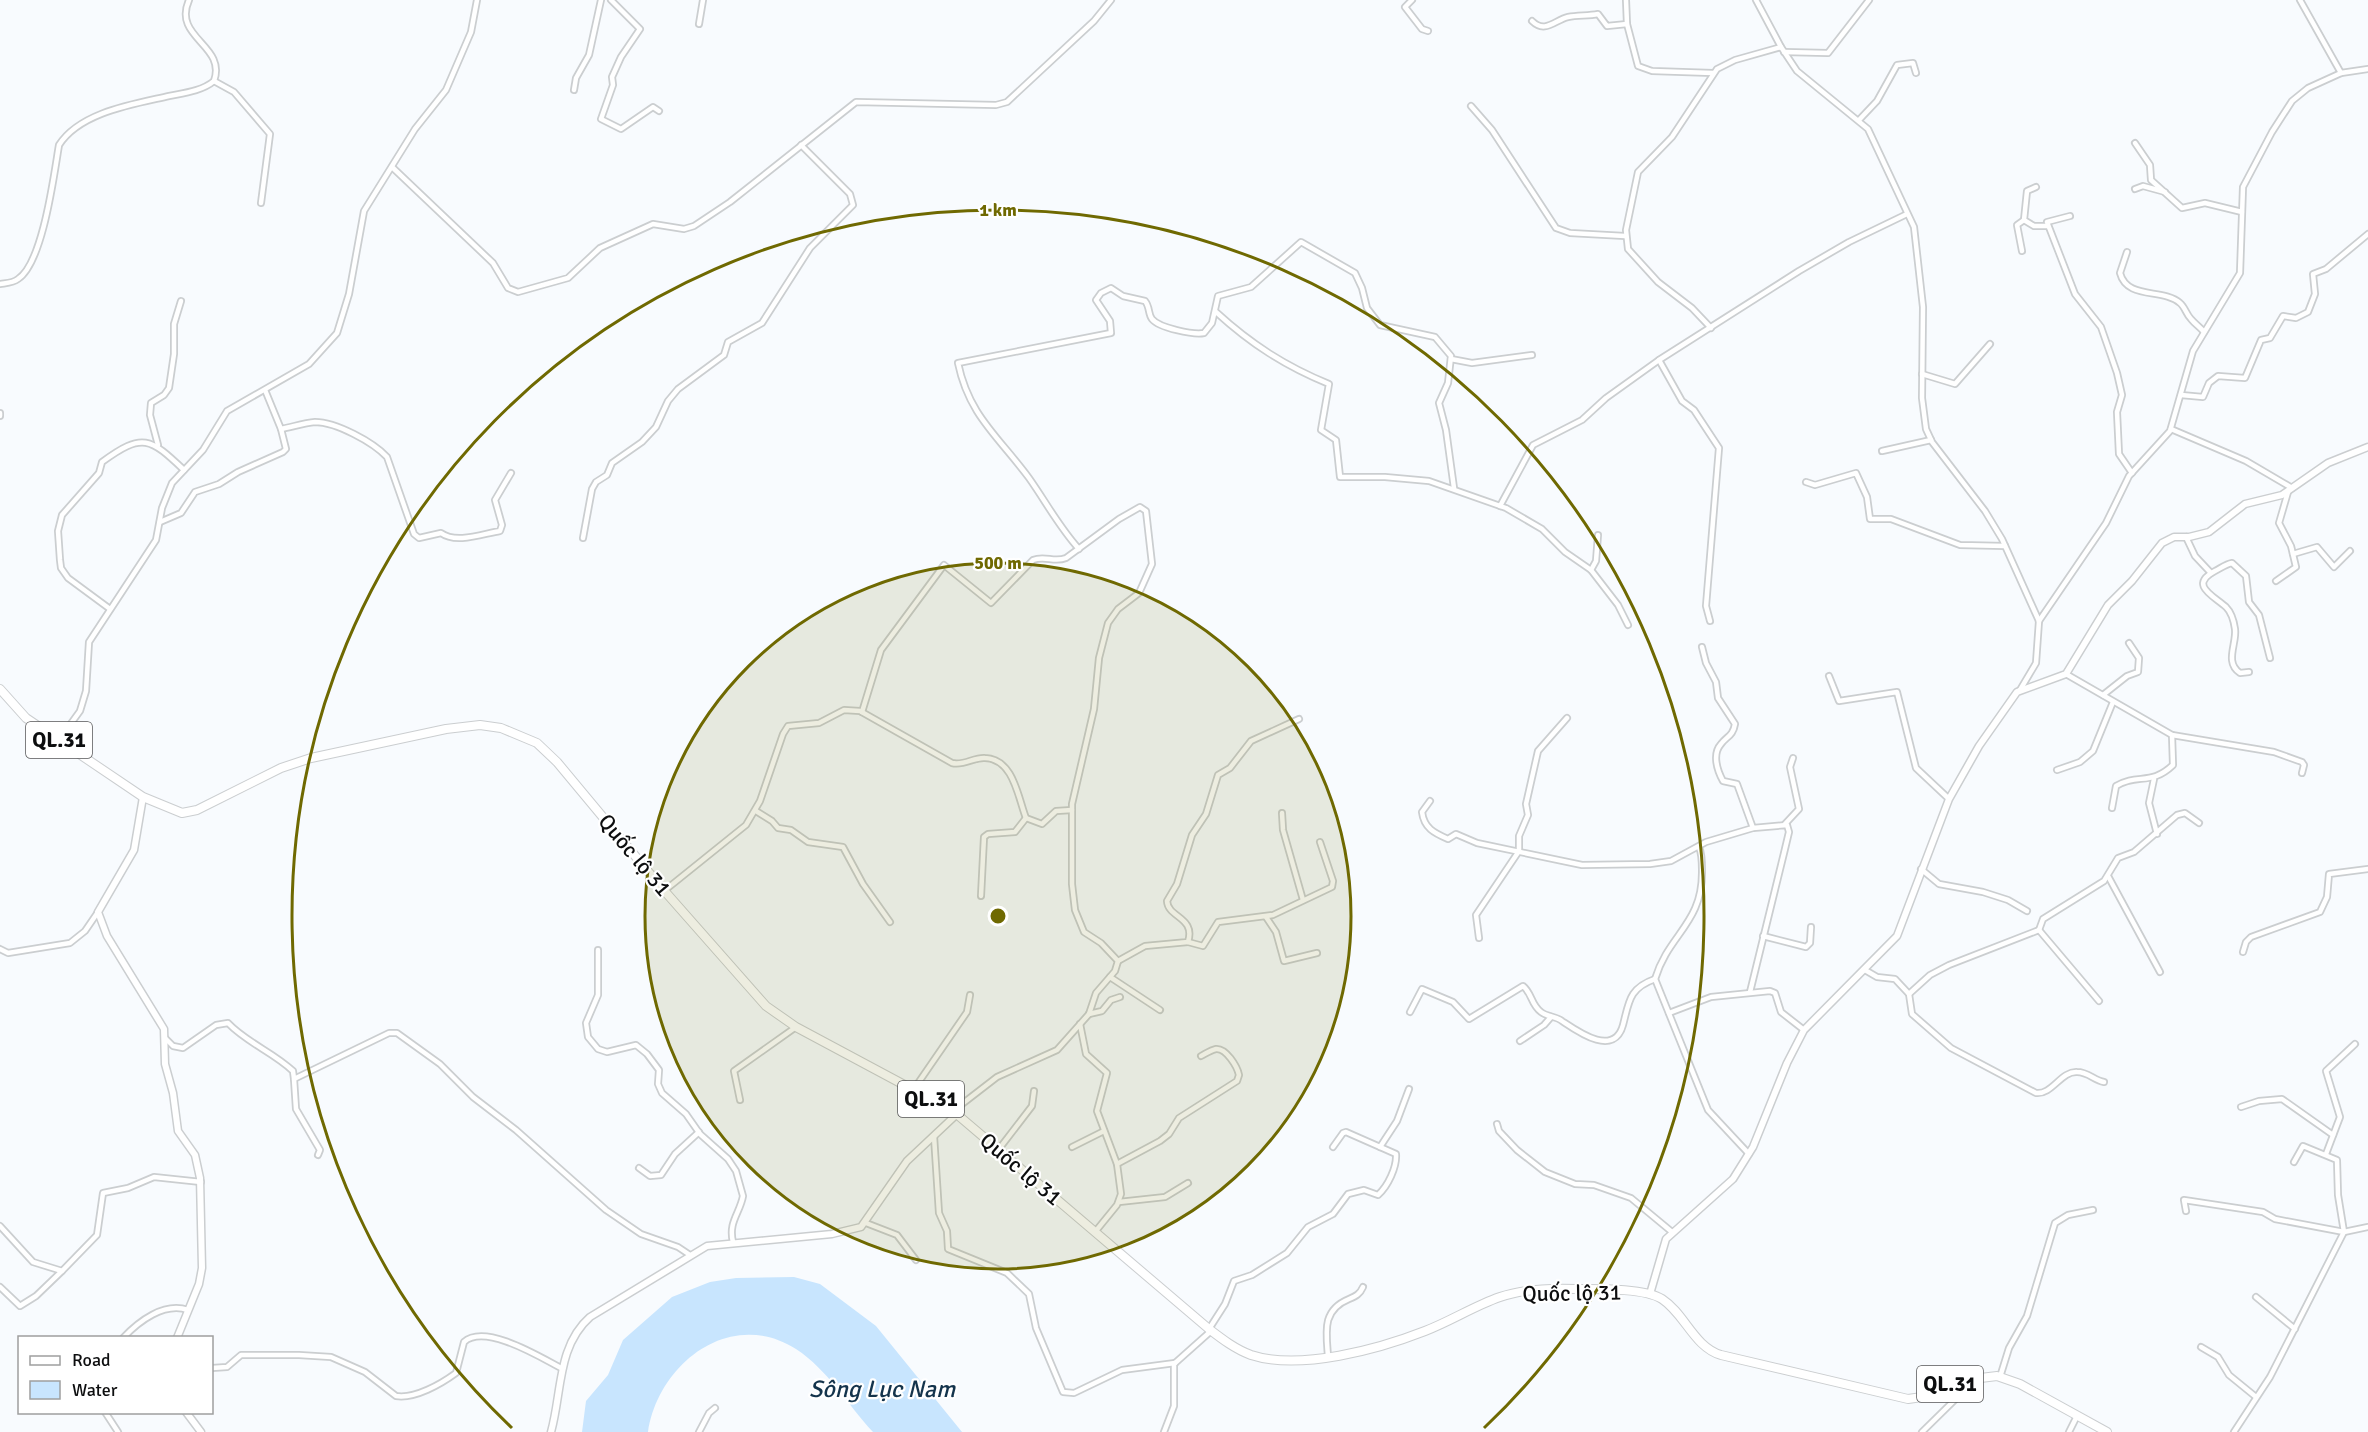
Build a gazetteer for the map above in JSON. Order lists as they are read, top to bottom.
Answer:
{
  "streets": {
    "highway": ["QL.31", "Quốc lộ 31"]
  },
  "water": ["Sông Lục Nam"],
  "legend": ["Road", "Water"],
  "rings": ["1 km", "500 m"]
}
